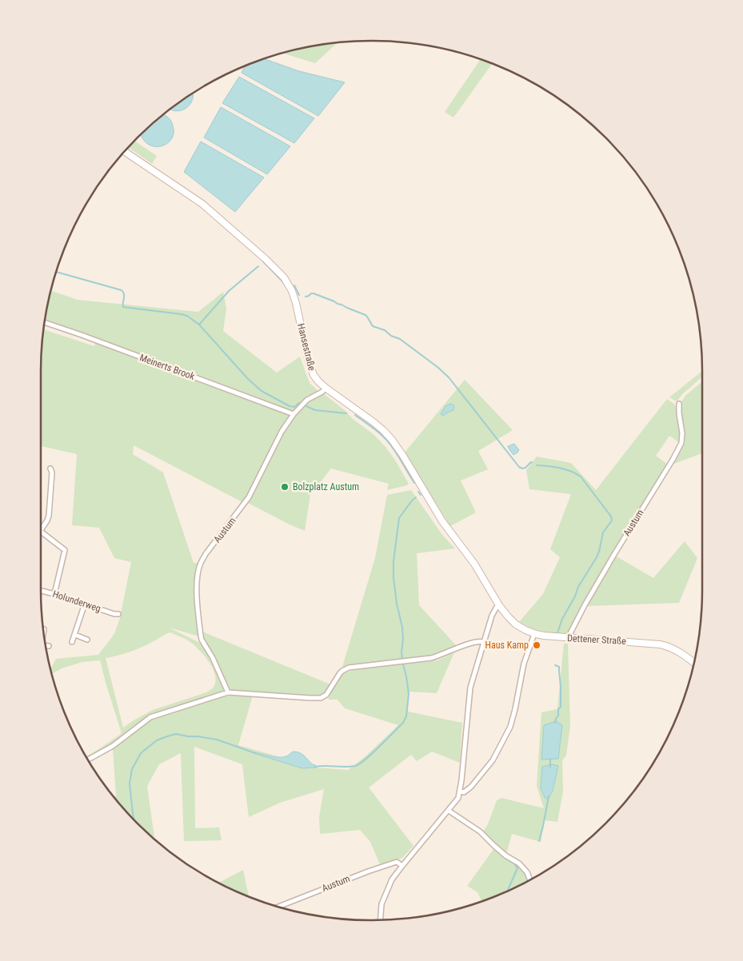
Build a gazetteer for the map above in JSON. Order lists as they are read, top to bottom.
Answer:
{
  "streets": {
    "street": [
      "Hansestraße",
      "Meinerts Brook",
      "Austum",
      "Holunderweg",
      "Dettener Straße"
    ]
  },
  "crossings": [
    ["Hansestraße", "Austum"],
    ["Hansestraße", "Dettener Straße"],
    ["Meinerts Brook", "Austum"],
    ["Austum", "Dettener Straße"]
  ],
  "places": ["Bolzplatz Austum", "Haus Kamp"]
}
